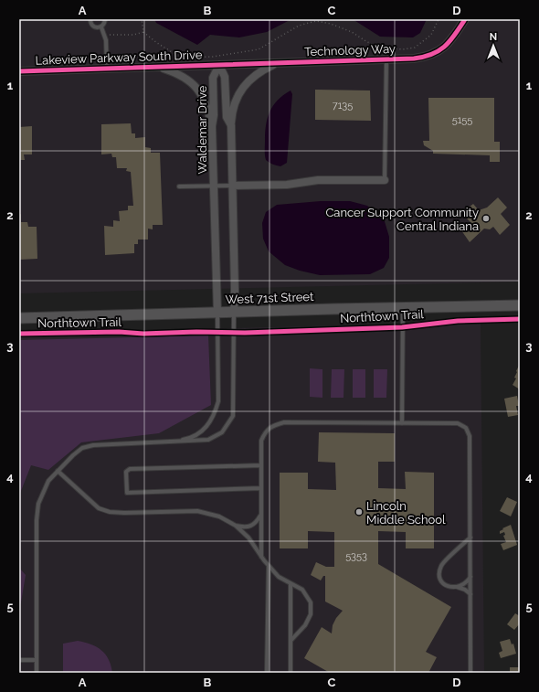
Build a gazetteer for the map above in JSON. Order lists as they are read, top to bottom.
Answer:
{
  "streets": {
    "main road": ["West 71st Street"],
    "street": ["Technology Way", "Lakeview Parkway South Drive", "Waldemar Drive"],
    "cycle path": ["Northtown Trail"]
  },
  "crossings": [
    ["Technology Way", "Lakeview Parkway South Drive"],
    ["Technology Way", "Waldemar Drive"],
    ["Lakeview Parkway South Drive", "Waldemar Drive"],
    ["Waldemar Drive", "West 71st Street"]
  ],
  "places": ["Cancer Support Community Central Indiana", "Lincoln Middle School"],
  "house_numbers": ["7135", "5155", "5353"],
  "north": "top",
  "grid": {
    "columns": [
      "A",
      "B",
      "C",
      "D"
    ],
    "rows": [
      "1",
      "2",
      "3",
      "4",
      "5"
    ]
  }
}
